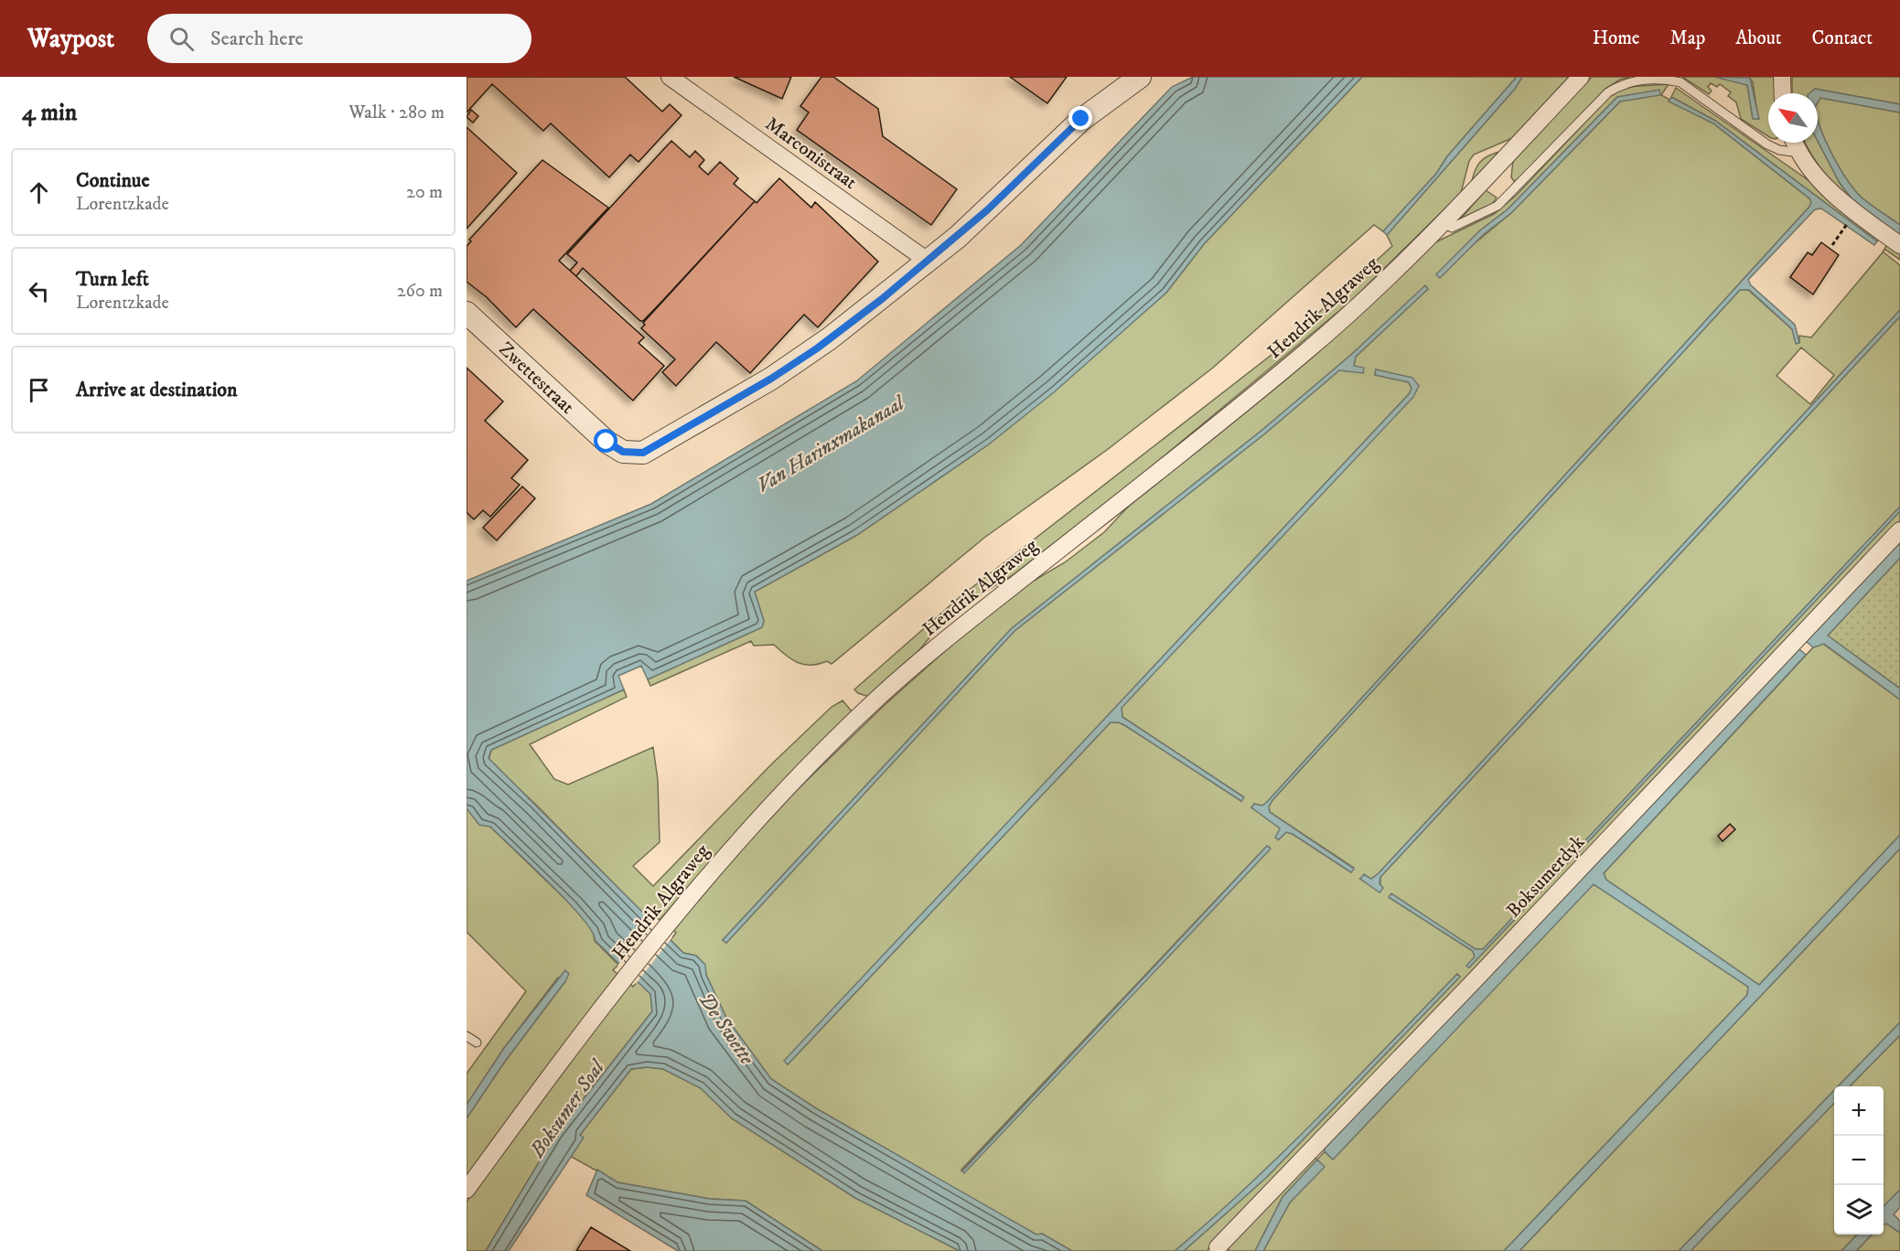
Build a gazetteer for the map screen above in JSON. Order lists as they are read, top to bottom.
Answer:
{
  "streets": {
    "street": [
      "Marconistraat",
      "Hendrik Algraweg",
      "Zwettestraat",
      "Boksumerdyk"
    ]
  },
  "crossings": [
    ["Marconistraat", "Zwettestraat"]
  ],
  "water": ["Van Harinxmakanaal", "De Swette", "Boksumer Soal"],
  "north": "top left",
  "page": {
    "header": "Waypost",
    "search": "Search here",
    "nav": [
      "Home",
      "Map",
      "About",
      "Contact"
    ],
    "heading": ["4 min", "Walk · 280 m"],
    "list": [
      ["Continue", "Lorentzkade", "20 m"],
      ["Turn left", "Lorentzkade", "260 m"],
      "Arrive at destination"
    ],
    "map_buttons": ["+", "−"]
  }
}
